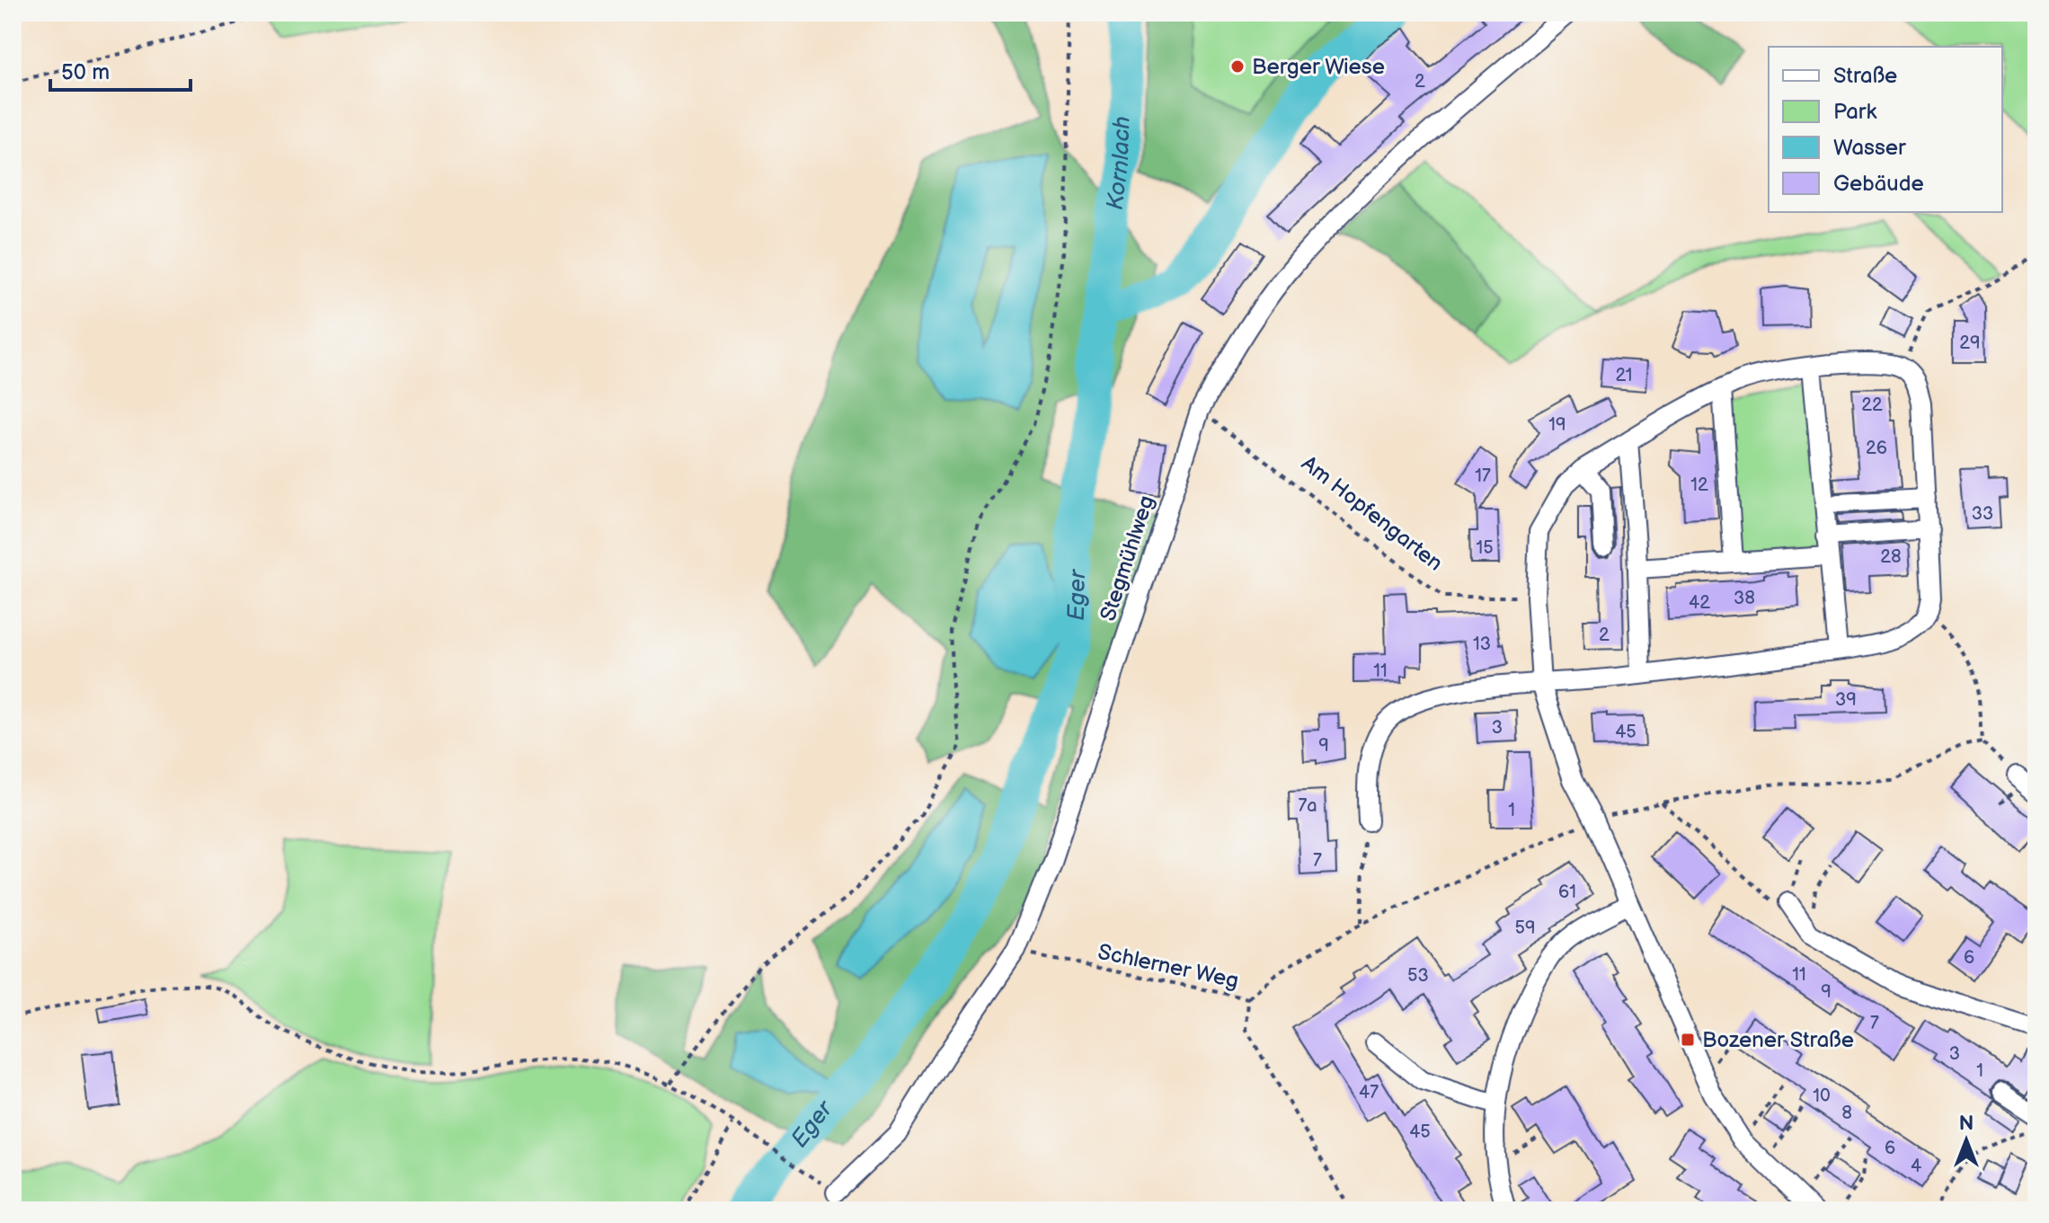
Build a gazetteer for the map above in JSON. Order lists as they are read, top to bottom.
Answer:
{
  "streets": {
    "street": ["Stegmühlweg"],
    "path": ["Am Hopfengarten", "Schlerner Weg"]
  },
  "crossings": [
    ["Am Hopfengarten", "Stegmühlweg"],
    ["Stegmühlweg", "Schlerner Weg"]
  ],
  "water": ["Kornlach", "Eger"],
  "places": {
    "other": ["Berger Wiese"],
    "transit": ["Bozener Straße"]
  },
  "house_numbers": [
    "2",
    "29",
    "21",
    "22",
    "19",
    "26",
    "17",
    "12",
    "33",
    "15",
    "28",
    "38",
    "42",
    "2",
    "13",
    "11",
    "39",
    "3",
    "45",
    "9",
    "7a",
    "1",
    "7",
    "61",
    "59",
    "6",
    "11",
    "53",
    "9",
    "7",
    "3",
    "1",
    "47",
    "10",
    "8",
    "45",
    "6",
    "4"
  ],
  "legend": [
    "Straße",
    "Park",
    "Wasser",
    "Gebäude"
  ],
  "scale_bar": "50 m",
  "north": "top"
}
